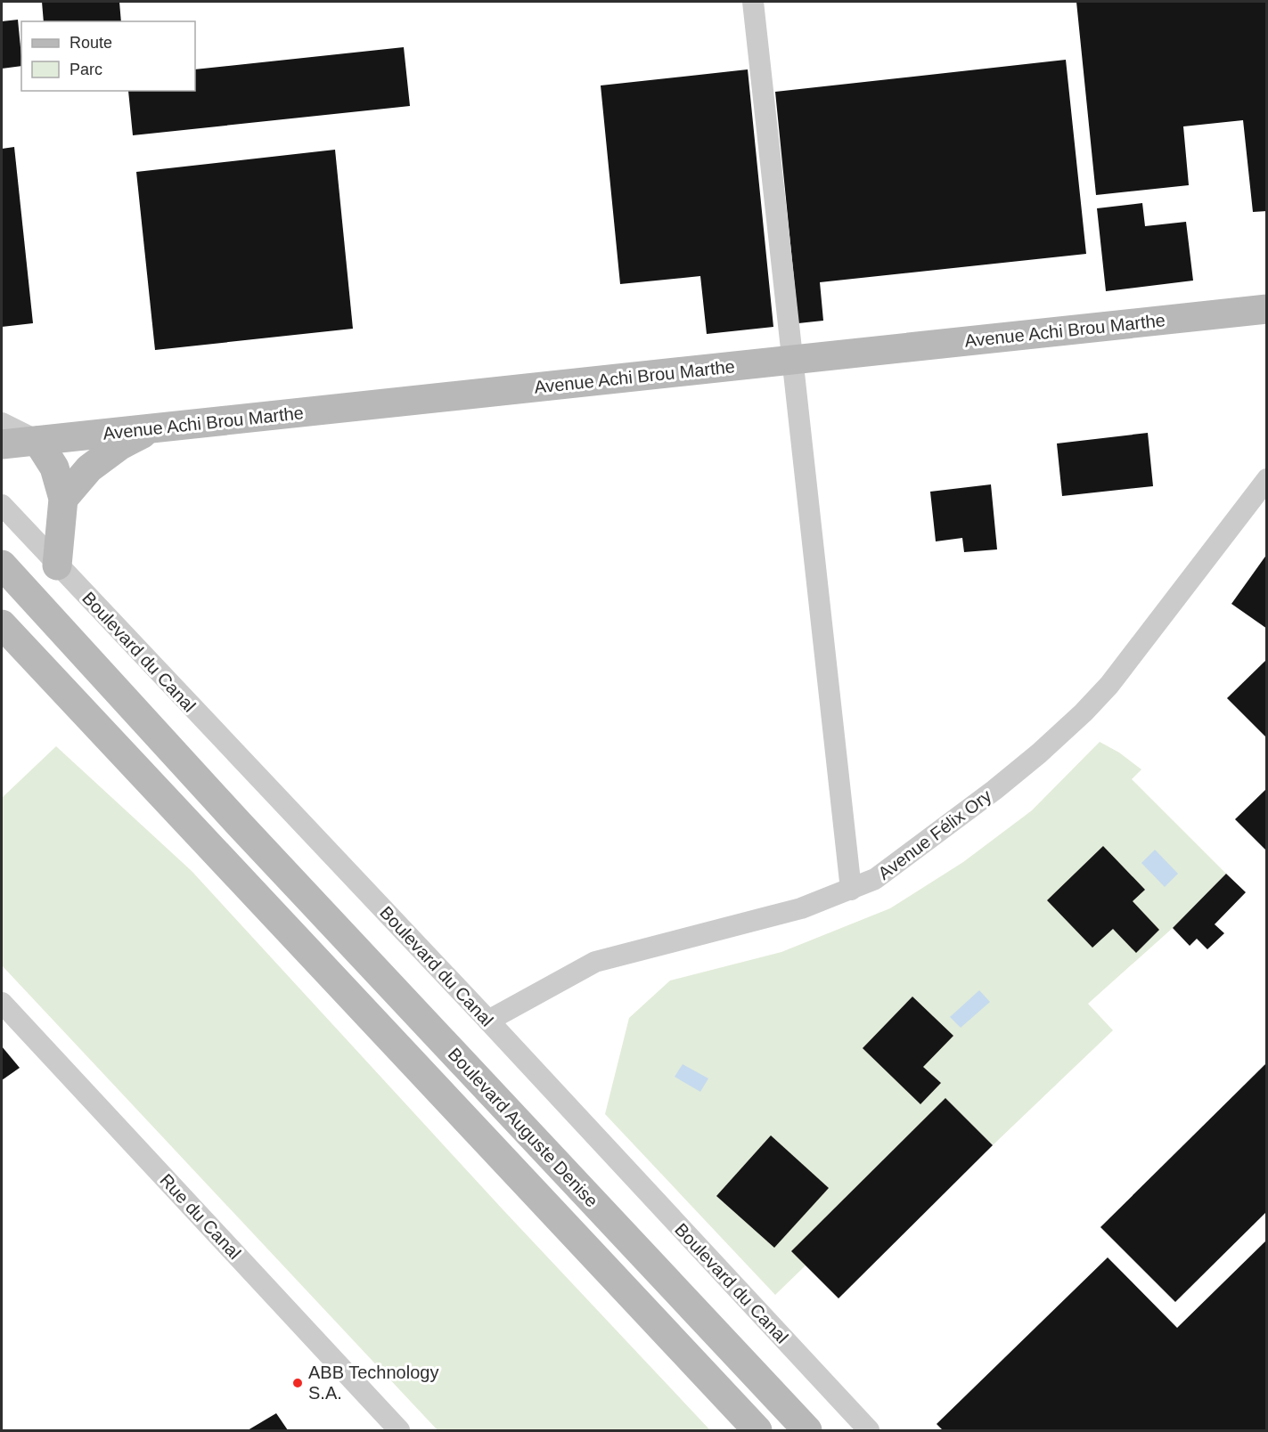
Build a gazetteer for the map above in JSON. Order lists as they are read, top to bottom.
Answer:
{
  "streets": {
    "main road": ["Avenue Achi Brou Marthe", "Boulevard Auguste Denise"],
    "street": ["Boulevard du Canal", "Avenue Félix Ory", "Rue du Canal"]
  },
  "crossings": [
    ["Boulevard du Canal", "Avenue Félix Ory"]
  ],
  "places": ["ABB Technology S.A."],
  "legend": ["Route", "Parc"]
}
